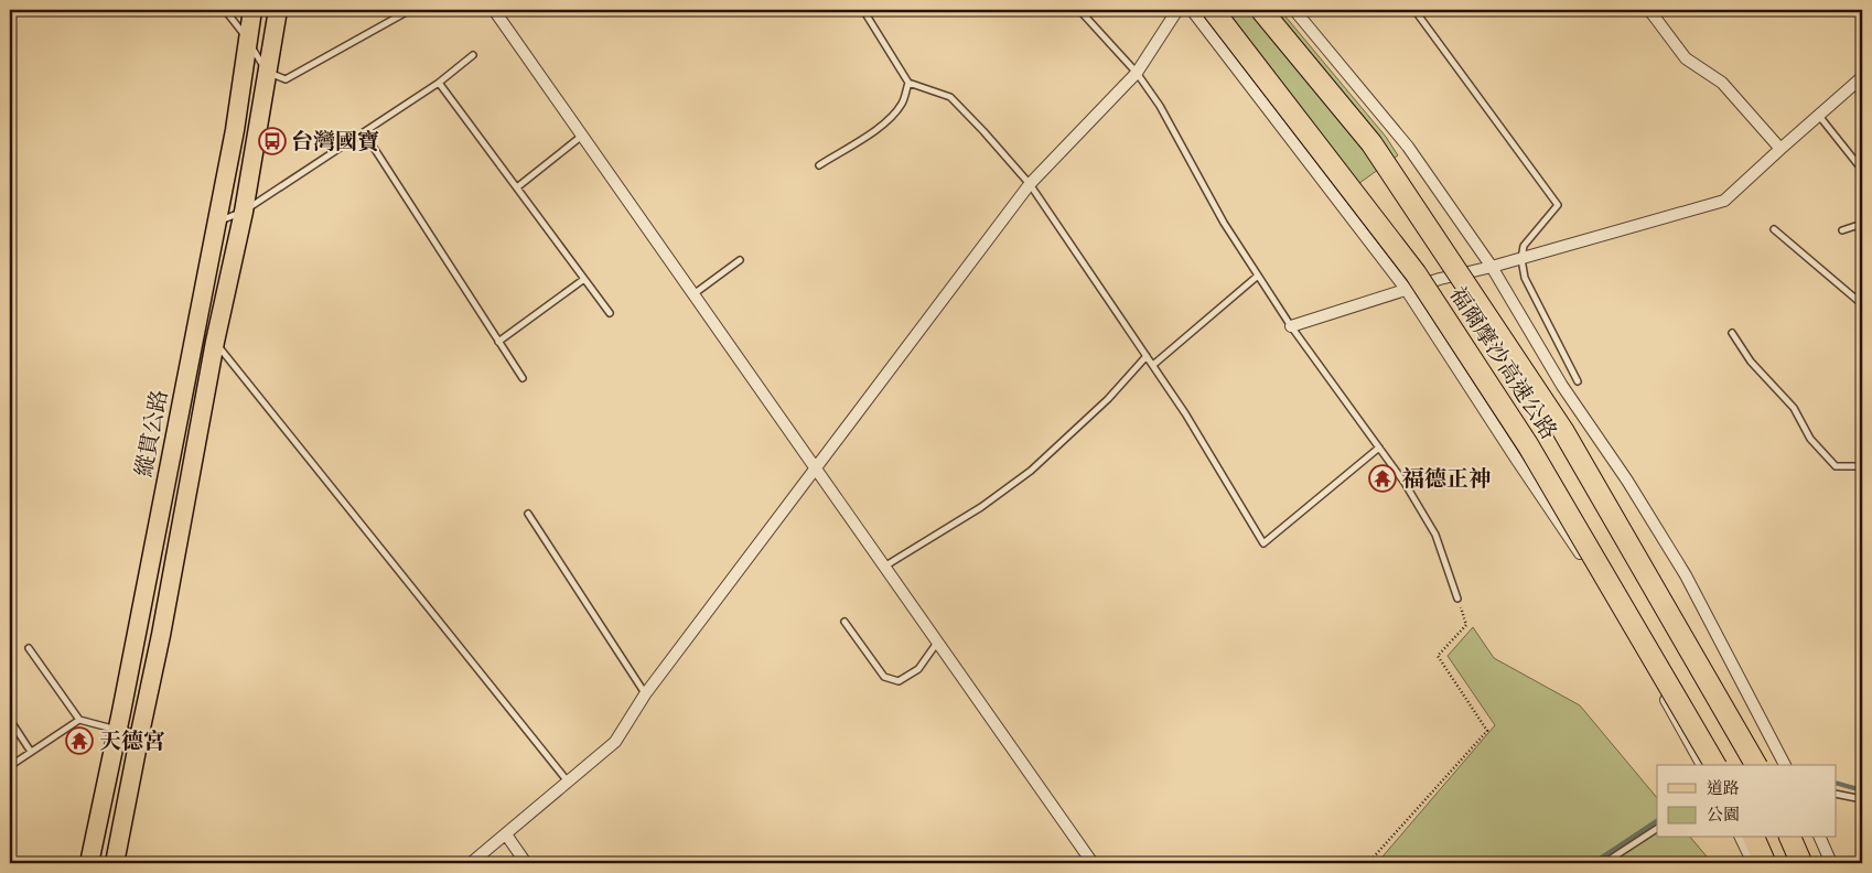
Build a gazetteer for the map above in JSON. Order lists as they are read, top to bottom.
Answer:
{
  "streets": {
    "highway": ["福爾摩沙高速公路"],
    "main road": ["縱貫公路"]
  },
  "places": {
    "bus stop": ["台灣國寶"],
    "temple": ["福德正神", "天德宮"]
  },
  "legend": ["道路", "公園"]
}
